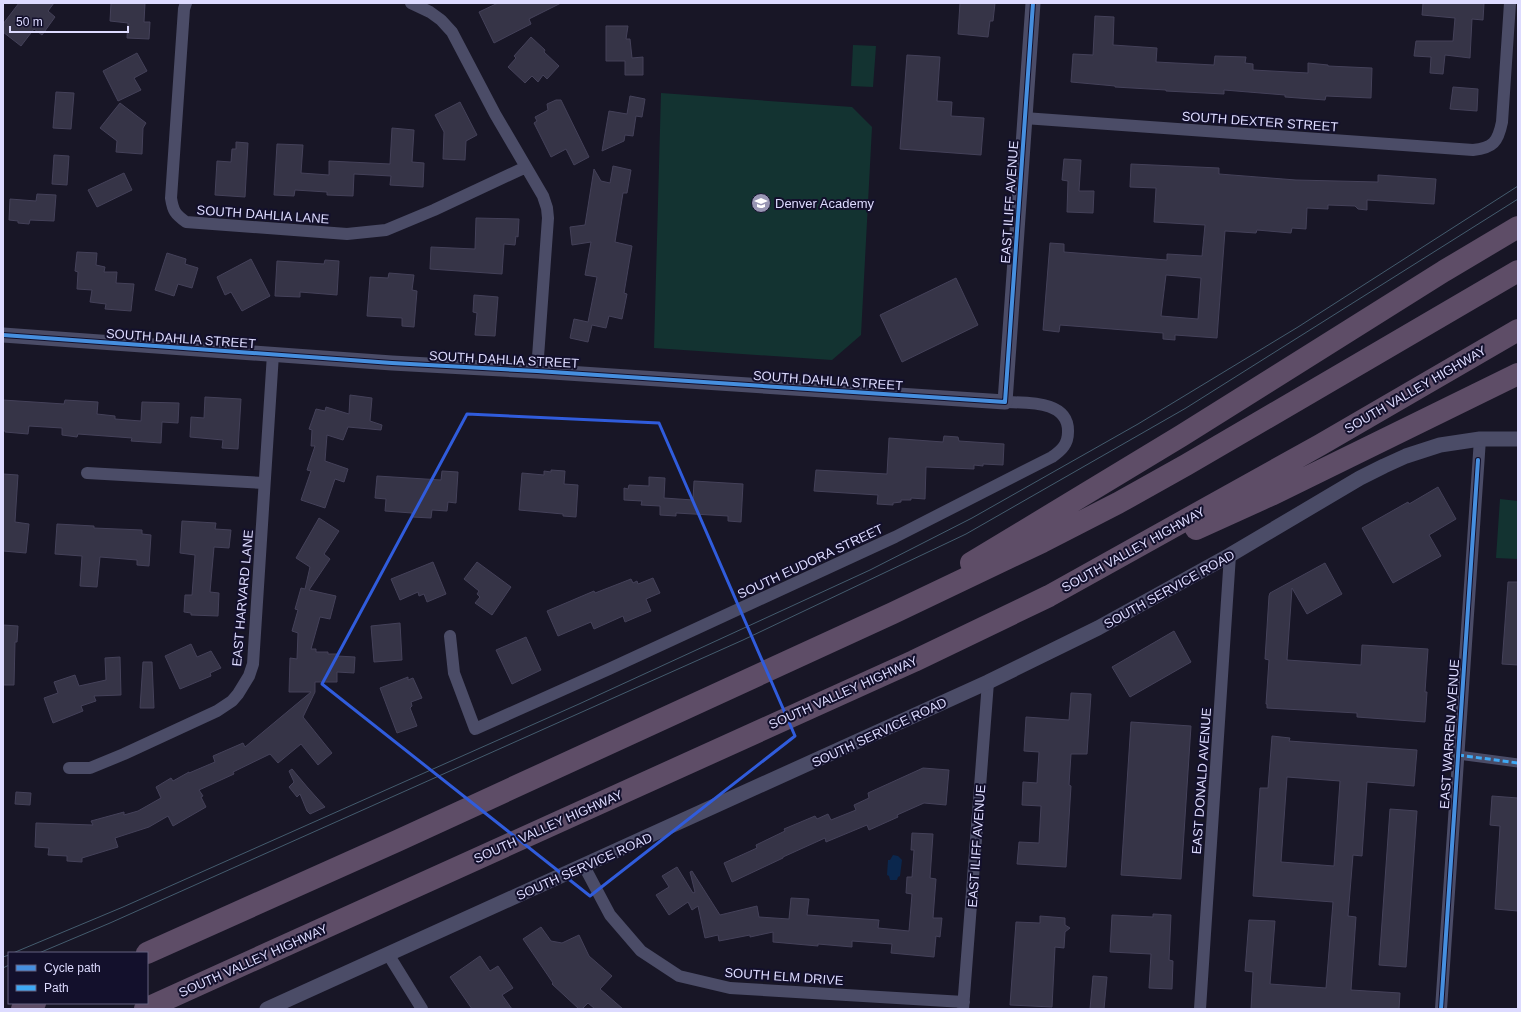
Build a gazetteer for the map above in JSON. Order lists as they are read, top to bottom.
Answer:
{
  "streets": {
    "highway": ["SOUTH VALLEY HIGHWAY"],
    "street": [
      "SOUTH DEXTER STREET",
      "EAST ILIFF AVENUE",
      "SOUTH DAHLIA LANE",
      "SOUTH DAHLIA STREET",
      "SOUTH EUDORA STREET",
      "SOUTH SERVICE ROAD",
      "EAST HARVARD LANE",
      "EAST WARREN AVENUE",
      "EAST DONALD AVENUE",
      "SOUTH ELM DRIVE"
    ]
  },
  "crossings": [
    ["SOUTH DEXTER STREET", "EAST ILIFF AVENUE"],
    ["EAST ILIFF AVENUE", "SOUTH DAHLIA STREET"],
    ["EAST ILIFF AVENUE", "SOUTH EUDORA STREET"],
    ["EAST ILIFF AVENUE", "SOUTH SERVICE ROAD"],
    ["EAST ILIFF AVENUE", "SOUTH ELM DRIVE"],
    ["SOUTH DAHLIA STREET", "SOUTH EUDORA STREET"],
    ["SOUTH DAHLIA STREET", "EAST HARVARD LANE"],
    ["SOUTH SERVICE ROAD", "EAST WARREN AVENUE"],
    ["SOUTH SERVICE ROAD", "EAST DONALD AVENUE"],
    ["SOUTH SERVICE ROAD", "SOUTH ELM DRIVE"]
  ],
  "places": {
    "school or university": ["Denver Academy"]
  },
  "legend": ["Cycle path", "Path"],
  "scale_bar": "50 m"
}
